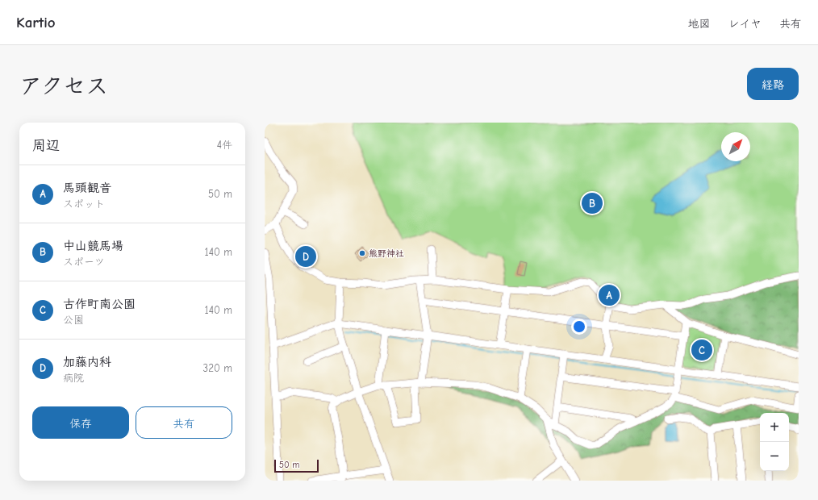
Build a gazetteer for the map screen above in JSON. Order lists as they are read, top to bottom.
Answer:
{
  "places": ["熊野神社"],
  "scale_bar": "50 m",
  "north": "top right",
  "page": {
    "header": "Kartio",
    "nav": ["地図", "レイヤ", "共有"],
    "title": "アクセス",
    "buttons": [
      "経路",
      ["保存", "共有"]
    ],
    "heading": ["周辺", "4件"],
    "list": [
      {
        "mark": "A",
        "name": "馬頭観音",
        "note": "スポット",
        "value": "50 m"
      },
      {
        "mark": "B",
        "name": "中山競馬場",
        "note": "スポーツ",
        "value": "140 m"
      },
      {
        "mark": "C",
        "name": "古作町南公園",
        "note": "公園",
        "value": "140 m"
      },
      {
        "mark": "D",
        "name": "加藤内科",
        "note": "病院",
        "value": "320 m"
      }
    ],
    "pins": [
      "B",
      "D",
      "A",
      "C"
    ],
    "map_buttons": ["+", "−"],
    "scale": "50 m"
  }
}
